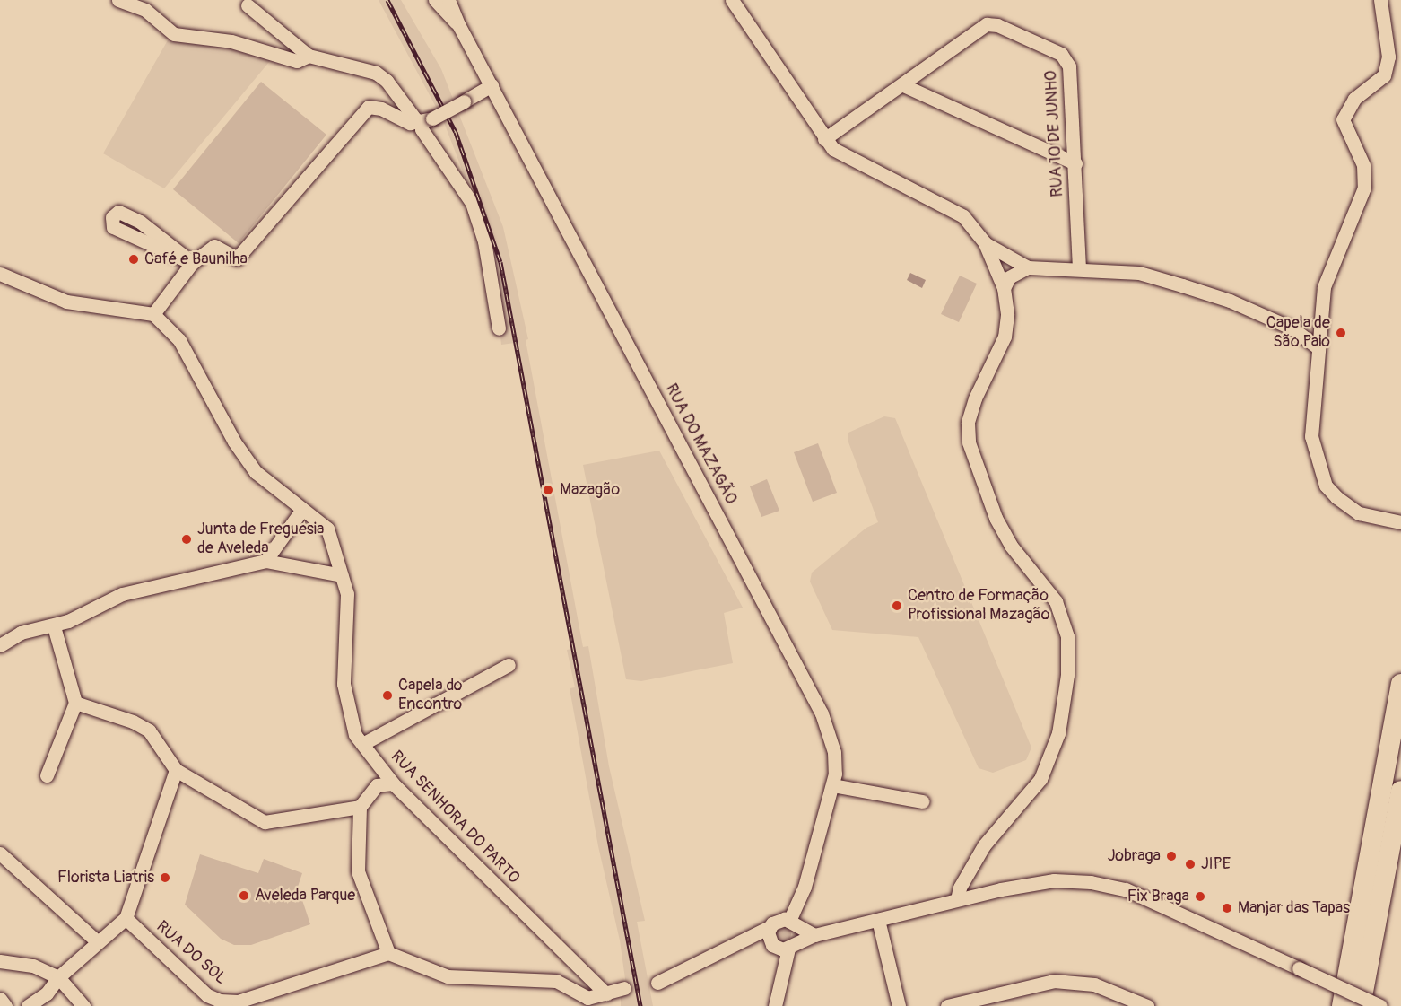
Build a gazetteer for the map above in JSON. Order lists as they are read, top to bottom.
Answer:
{
  "streets": {
    "street": [
      "RUA 10 DE JUNHO",
      "RUA DO MAZAGÃO",
      "RUA SENHORA DO PARTO",
      "RUA DO SOL"
    ]
  },
  "places": [
    "Café e Baunilha",
    "Capela de São Paio",
    "Mazagão",
    "Junta de Freguesia de Aveleda",
    "Centro de Formação Profissional Mazagão",
    "Capela do Encontro",
    "Jobraga",
    "JIPE",
    "Florista Liatris",
    "Aveleda Parque",
    "Fix Braga",
    "Manjar das Tapas"
  ]
}
